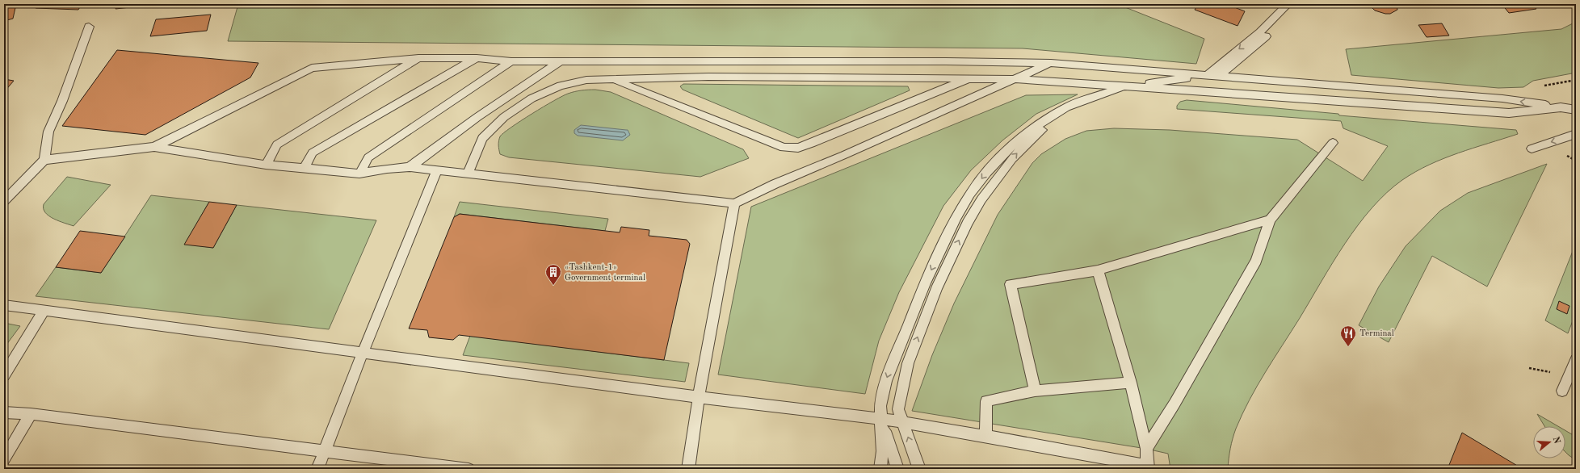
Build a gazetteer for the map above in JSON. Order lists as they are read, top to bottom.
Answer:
{
  "places": {
    "building": ["«Tashkent-1» Government terminal"],
    "restaurant": ["Terminal"]
  },
  "north": "right"
}
